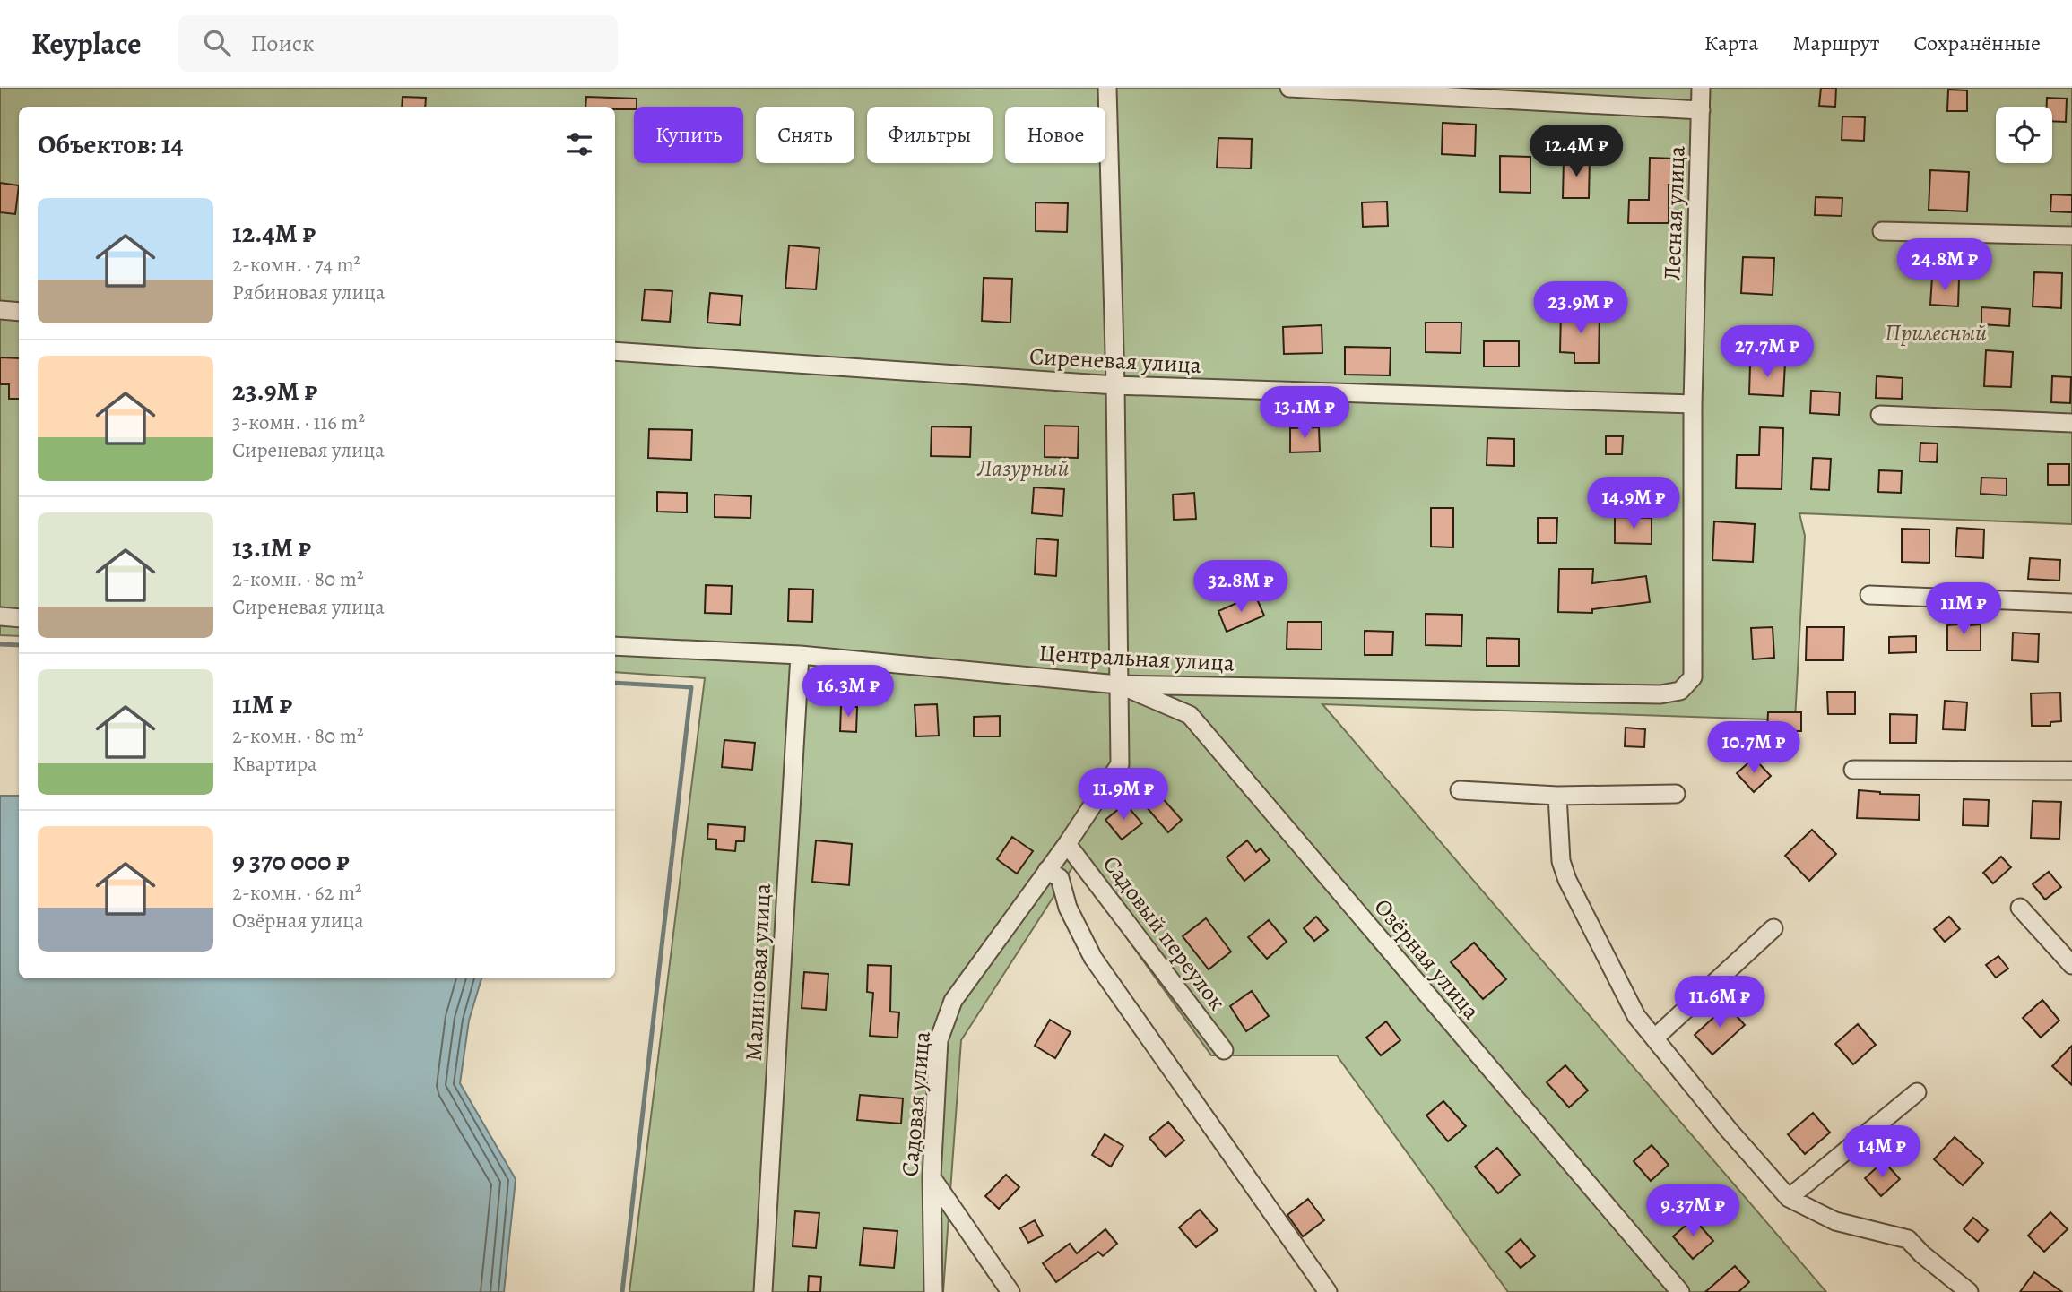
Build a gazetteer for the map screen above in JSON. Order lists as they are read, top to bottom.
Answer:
{
  "streets": {
    "street": [
      "Лесная улица",
      "Сиреневая улица",
      "Центральная улица",
      "Садовый переулок",
      "Озёрная улица",
      "Малиновая улица",
      "Садовая улица"
    ]
  },
  "crossings": [
    ["Лесная улица", "Сиреневая улица"],
    ["Лесная улица", "Центральная улица"],
    ["Сиреневая улица", "Садовая улица"],
    ["Центральная улица", "Озёрная улица"],
    ["Центральная улица", "Малиновая улица"],
    ["Центральная улица", "Садовая улица"],
    ["Садовый переулок", "Садовая улица"],
    ["Озёрная улица", "Садовая улица"]
  ],
  "parks": ["Прилесный", "Лазурный"],
  "page": {
    "header": "Keyplace",
    "search": "Поиск",
    "nav": ["Карта", "Маршрут", "Сохранённые"],
    "chip": [
      "Купить",
      "Снять",
      "Фильтры",
      "Новое"
    ],
    "heading": "Объектов: 14",
    "price": [
      "12.4M ₽",
      "24.8M ₽",
      "23.9M ₽",
      "27.7M ₽",
      "13.1M ₽",
      "14.9M ₽",
      "32.8M ₽",
      "11M ₽",
      "16.3M ₽",
      "10.7M ₽",
      "11.9M ₽",
      "11.6M ₽",
      "14M ₽",
      "9.37M ₽"
    ],
    "list": [
      {
        "name": "12.4M ₽",
        "note": "2-комн. · 74 m² · Рябиновая улица"
      },
      {
        "name": "23.9M ₽",
        "note": "3-комн. · 116 m² · Сиреневая улица"
      },
      {
        "name": "13.1M ₽",
        "note": "2-комн. · 80 m² · Сиреневая улица"
      },
      {
        "name": "11M ₽",
        "note": "2-комн. · 80 m² · Квартира"
      },
      {
        "name": "9 370 000 ₽",
        "note": "2-комн. · 62 m² · Озёрная улица"
      }
    ]
  }
}
